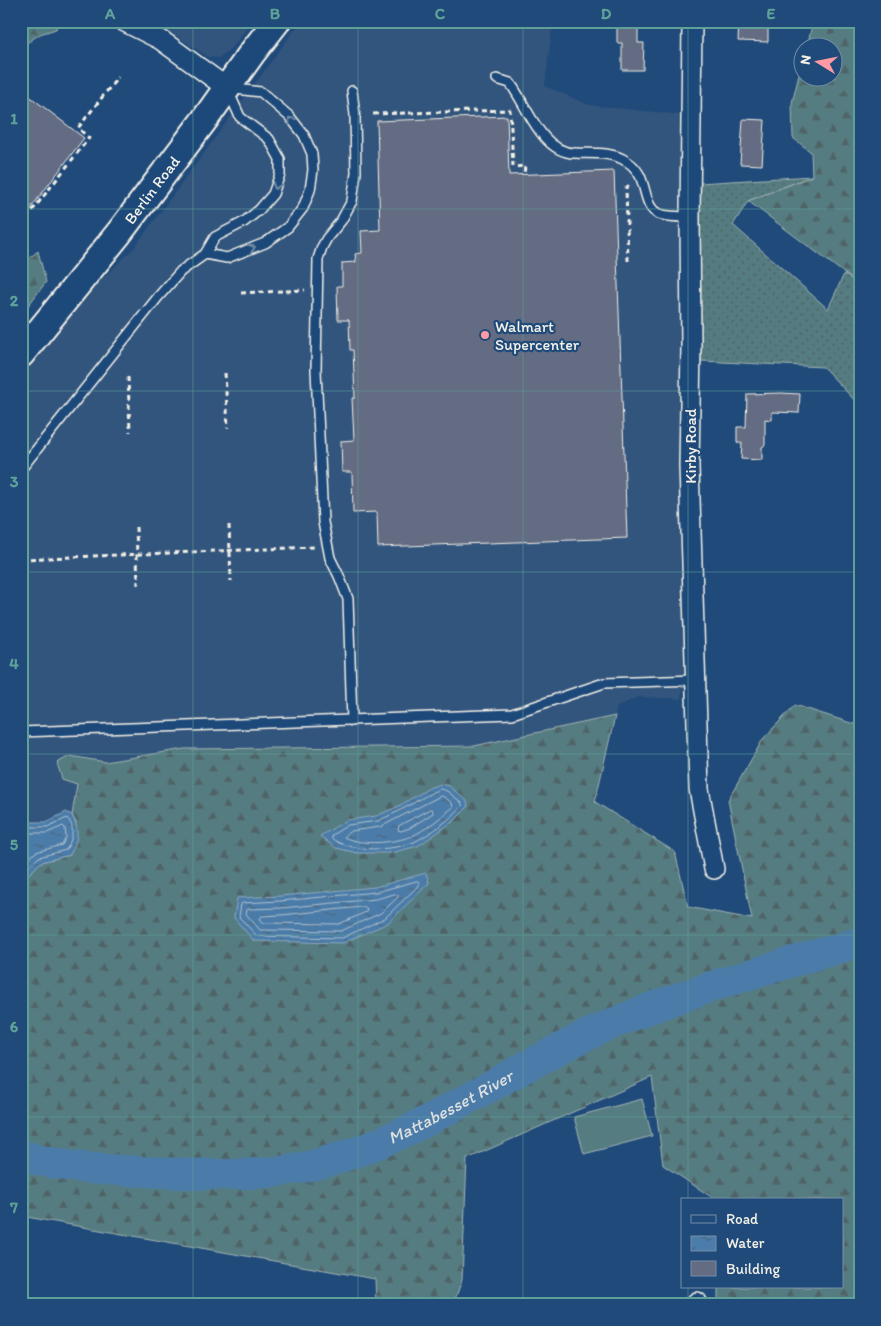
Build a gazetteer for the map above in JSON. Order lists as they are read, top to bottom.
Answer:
{
  "streets": {
    "main road": ["Berlin Road"],
    "street": ["Kirby Road"]
  },
  "water": ["Mattabesset River"],
  "places": ["Walmart Supercenter"],
  "legend": ["Road", "Water", "Building"],
  "north": "left",
  "grid": {
    "columns": [
      "A",
      "B",
      "C",
      "D",
      "E"
    ],
    "rows": [
      "1",
      "2",
      "3",
      "4",
      "5",
      "6",
      "7"
    ]
  }
}
